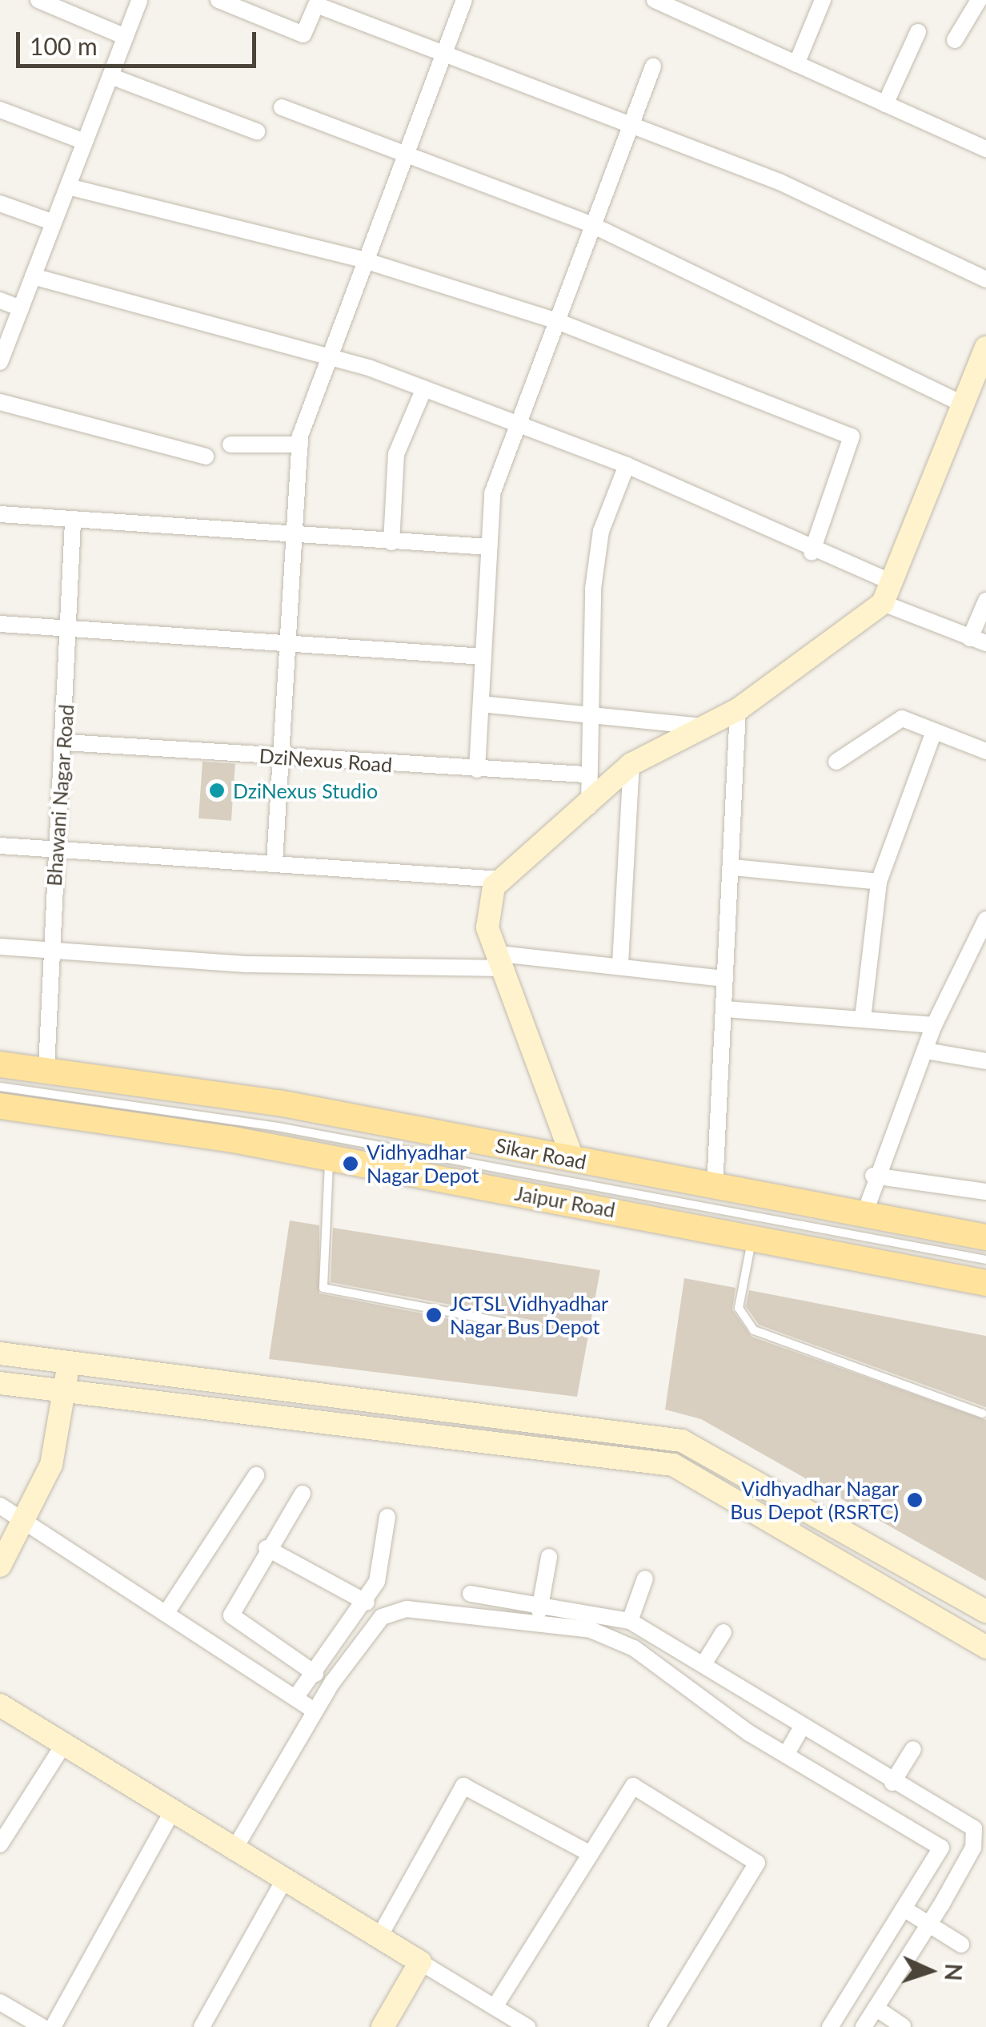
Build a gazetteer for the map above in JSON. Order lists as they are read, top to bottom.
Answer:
{
  "streets": {
    "main road": ["Sikar Road", "Jaipur Road"],
    "street": ["DziNexus Road", "Bhawani Nagar Road"]
  },
  "crossings": [
    ["DziNexus Road", "Bhawani Nagar Road"],
    ["Bhawani Nagar Road", "Sikar Road"]
  ],
  "places": [
    "DziNexus Studio",
    "Vidhyadhar Nagar Depot",
    "JCTSL Vidhyadhar Nagar Bus Depot",
    "Vidhyadhar Nagar Bus Depot (RSRTC)"
  ],
  "scale_bar": "100 m",
  "north": "right"
}
